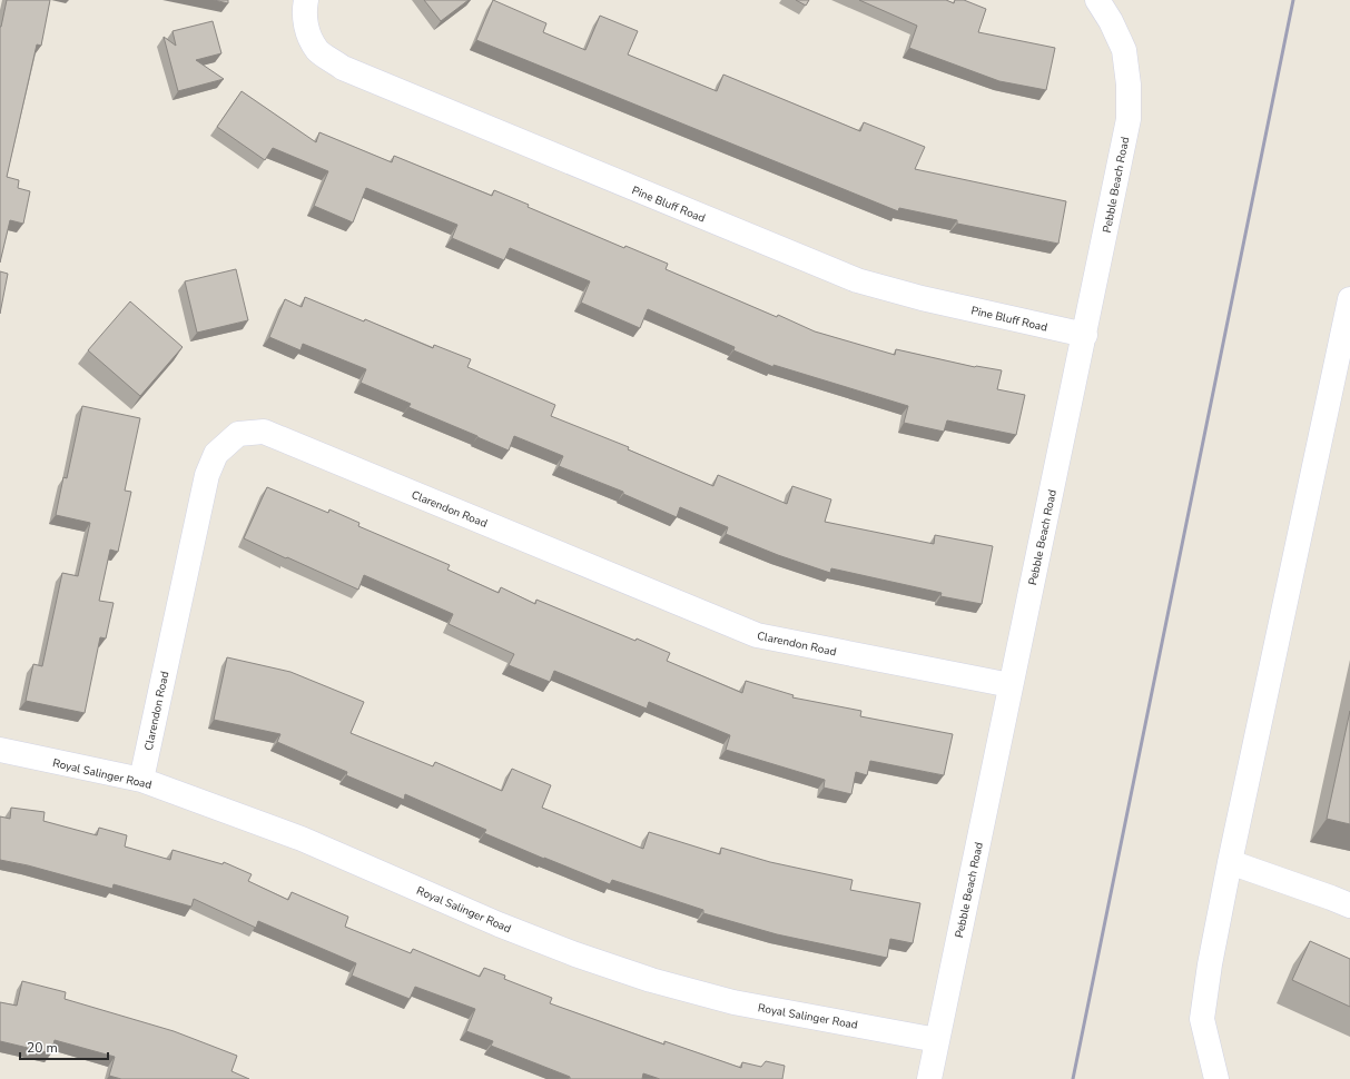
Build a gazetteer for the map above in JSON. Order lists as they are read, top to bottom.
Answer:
{
  "streets": {
    "street": [
      "Pebble Beach Road",
      "Pine Bluff Road",
      "Clarendon Road",
      "Royal Salinger Road"
    ]
  },
  "crossings": [
    ["Pebble Beach Road", "Pine Bluff Road"],
    ["Pebble Beach Road", "Clarendon Road"],
    ["Pebble Beach Road", "Royal Salinger Road"],
    ["Clarendon Road", "Royal Salinger Road"]
  ],
  "scale_bar": "20 m"
}
